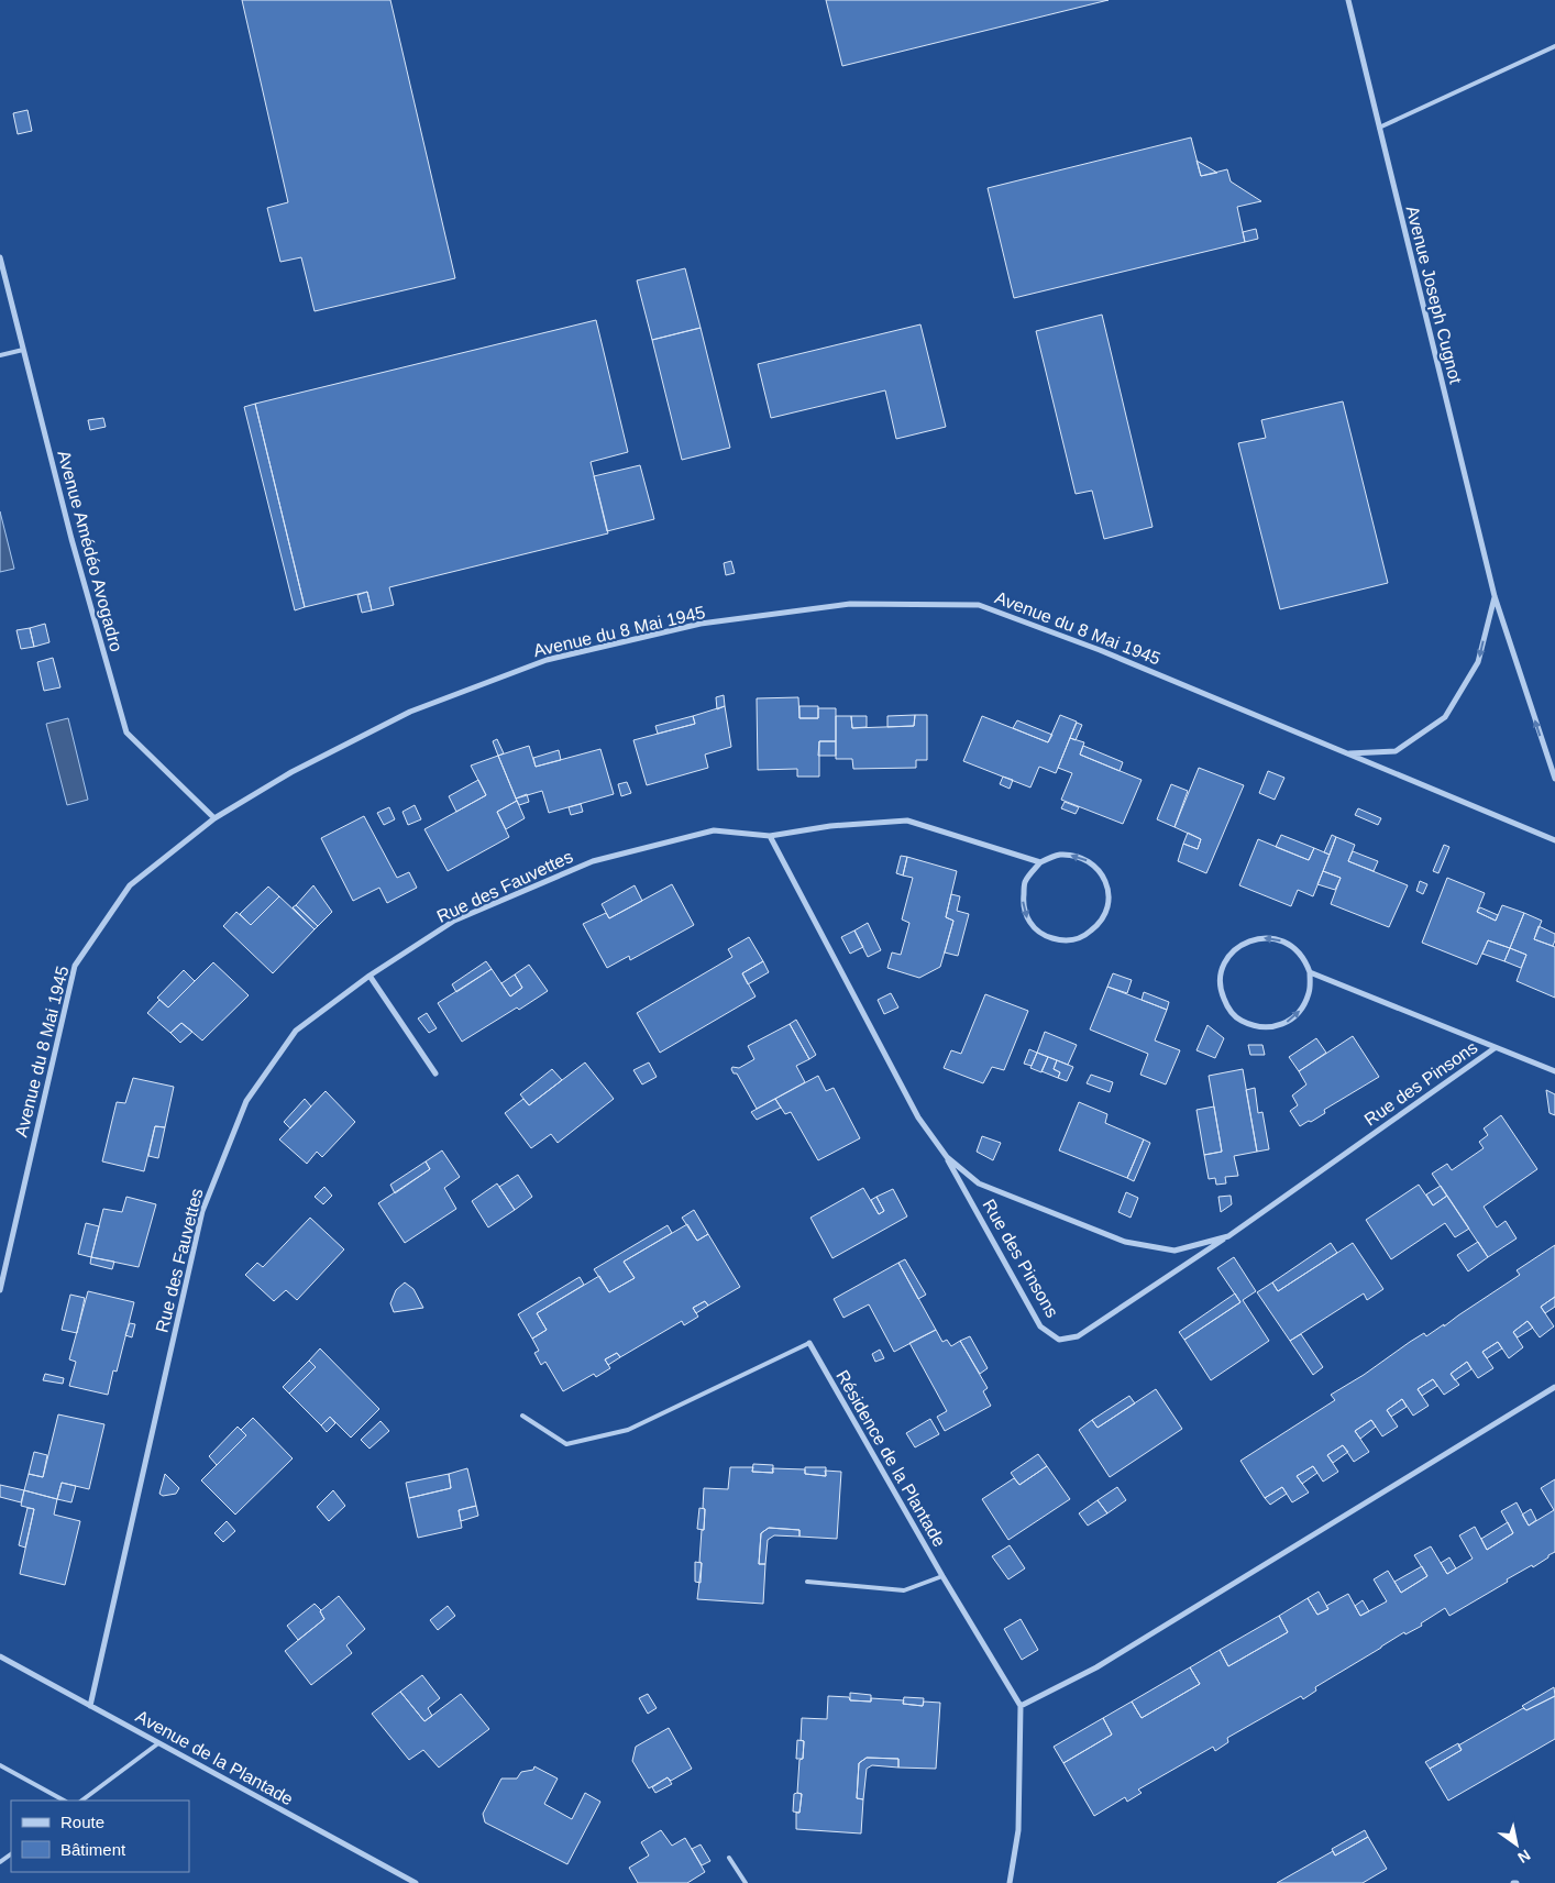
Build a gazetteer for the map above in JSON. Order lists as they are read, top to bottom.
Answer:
{
  "streets": {
    "street": [
      "Avenue Joseph Cugnot",
      "Avenue Amédéo Avogadro",
      "Avenue du 8 Mai 1945",
      "Rue des Fauvettes",
      "Rue des Pinsons",
      "Résidence de la Plantade",
      "Avenue de la Plantade"
    ]
  },
  "crossings": [
    ["Avenue Joseph Cugnot", "Avenue du 8 Mai 1945"],
    ["Avenue Amédéo Avogadro", "Avenue du 8 Mai 1945"],
    ["Rue des Fauvettes", "Rue des Pinsons"],
    ["Rue des Fauvettes", "Avenue de la Plantade"]
  ],
  "legend": ["Route", "Bâtiment"],
  "north": "bottom right"
}
